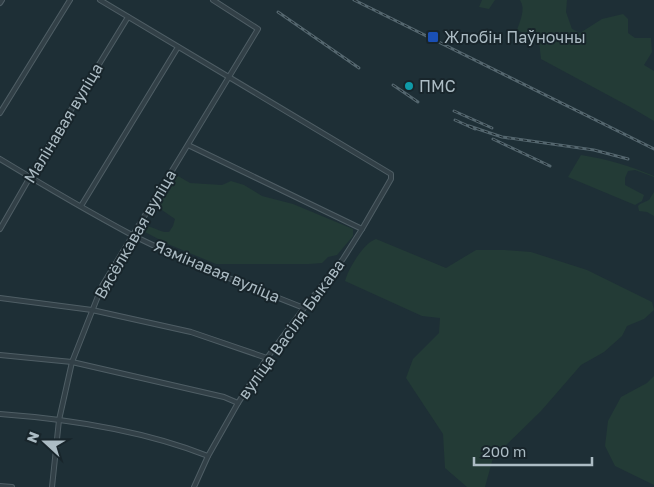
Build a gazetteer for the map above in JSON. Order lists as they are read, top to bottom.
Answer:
{
  "streets": {
    "street": [
      "Малінавая вуліца",
      "Вясёлкавая вуліца",
      "Язмінавая вуліца",
      "вуліца Васіля Быкава"
    ]
  },
  "crossings": [
    ["Малінавая вуліца", "Язмінавая вуліца"],
    ["Вясёлкавая вуліца", "Язмінавая вуліца"],
    ["Вясёлкавая вуліца", "вуліца Васіля Быкава"],
    ["Язмінавая вуліца", "вуліца Васіля Быкава"]
  ],
  "places": {
    "transit": ["Жлобін Паўночны"],
    "other": ["ПМС"]
  },
  "scale_bar": "200 m",
  "north": "left"
}
